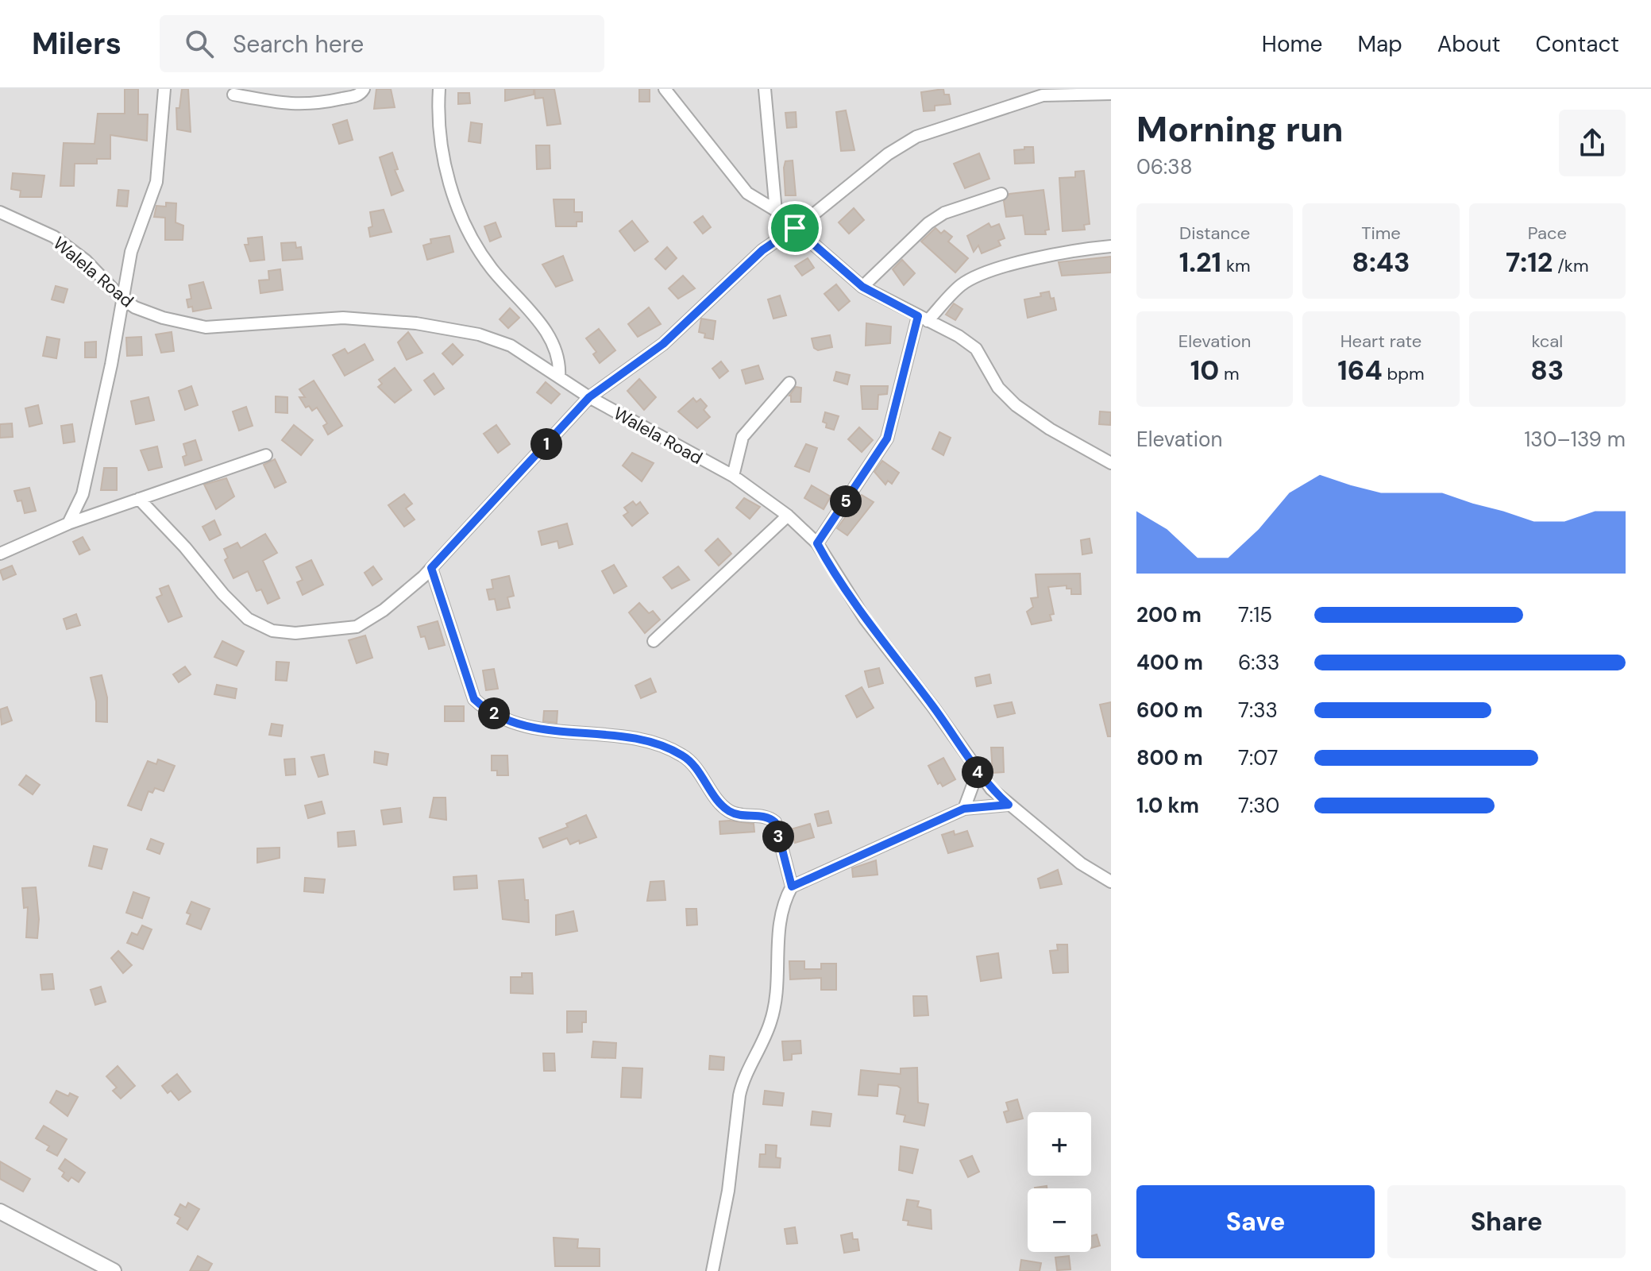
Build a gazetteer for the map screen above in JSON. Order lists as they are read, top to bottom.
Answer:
{
  "streets": {
    "street": ["Walela Road"]
  },
  "page": {
    "header": "Milers",
    "search": "Search here",
    "nav": [
      "Home",
      "Map",
      "About",
      "Contact"
    ],
    "heading": ["Morning run", "06:38"],
    "stats": [
      ["Distance", "1.21 km"],
      ["Time", "8:43"],
      ["Pace", "7:12 /km"],
      ["Elevation", "10 m"],
      ["Heart rate", "164 bpm"],
      ["kcal", "83"]
    ],
    "chart": ["Elevation", "130–139 m"],
    "pins": [
      "1",
      "5",
      "2",
      "4",
      "3"
    ],
    "list": [
      {
        "name": "200 m",
        "note": "7:15"
      },
      {
        "name": "400 m",
        "note": "6:33"
      },
      {
        "name": "600 m",
        "note": "7:33"
      },
      {
        "name": "800 m",
        "note": "7:07"
      },
      {
        "name": "1.0 km",
        "note": "7:30"
      }
    ],
    "map_buttons": ["+", "−"],
    "buttons": ["Save", "Share"]
  }
}
